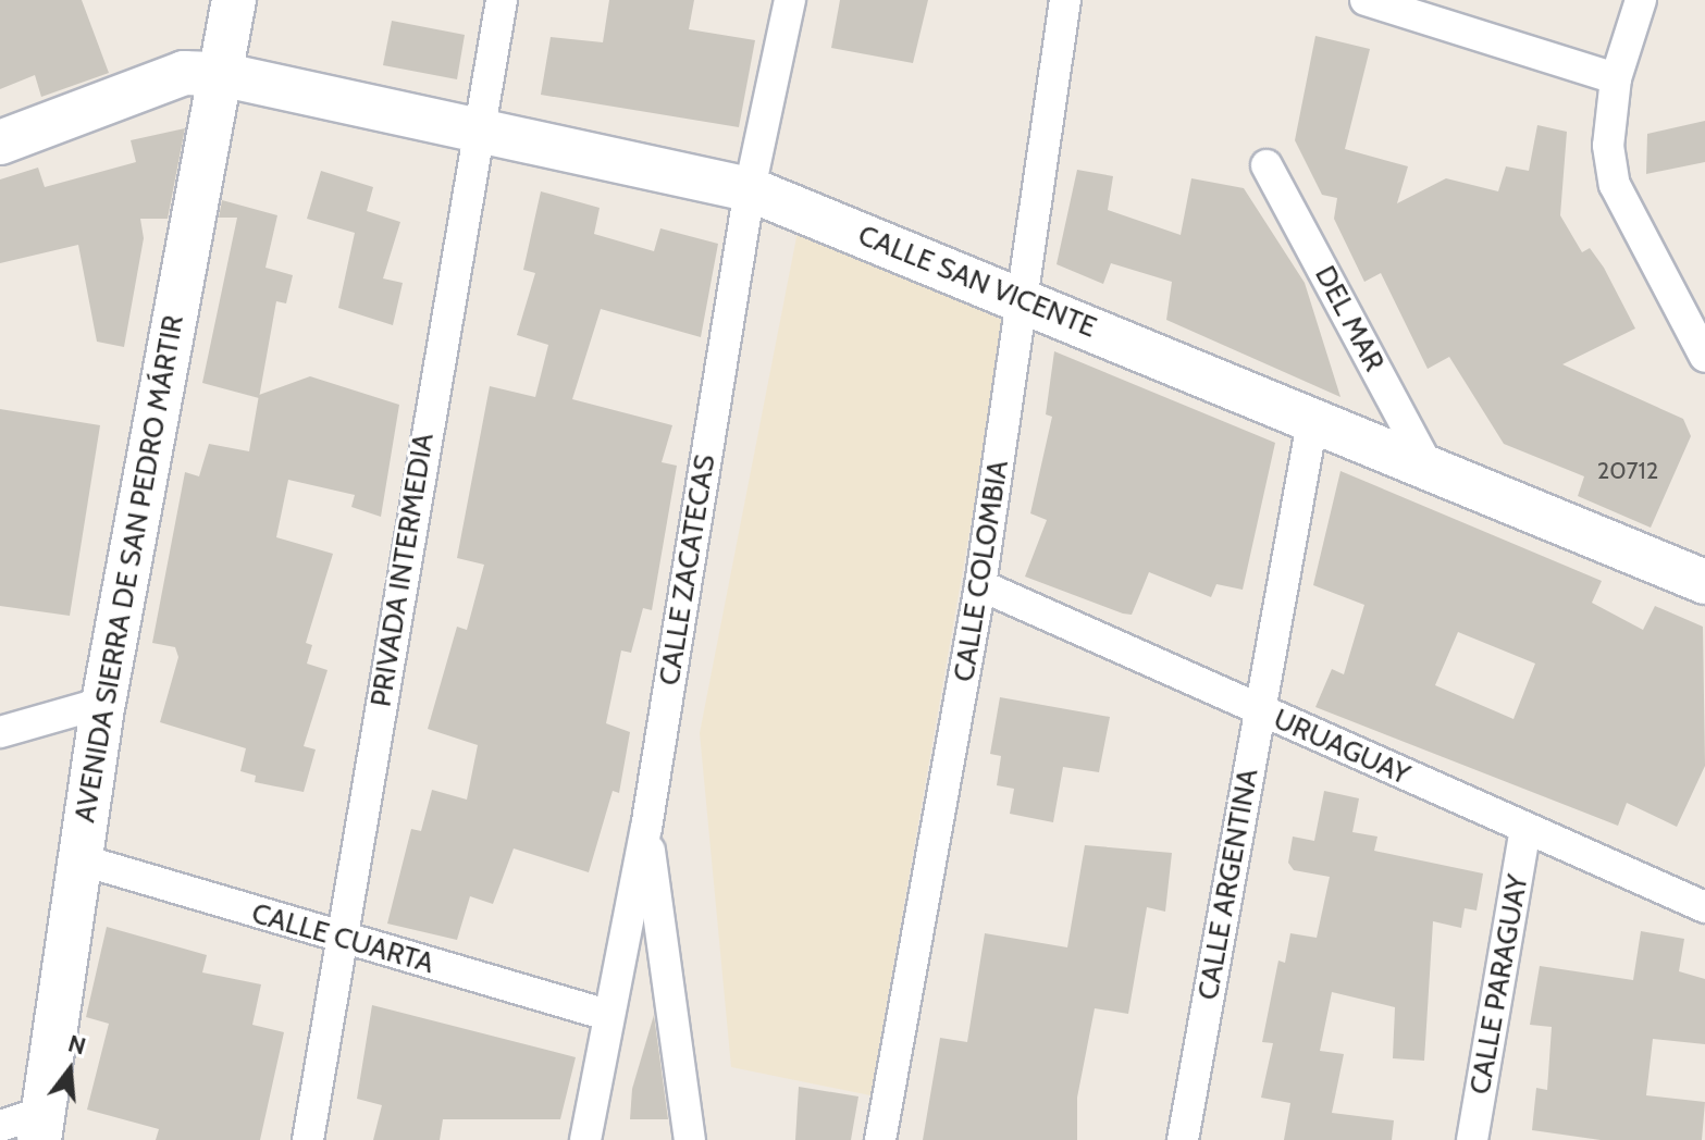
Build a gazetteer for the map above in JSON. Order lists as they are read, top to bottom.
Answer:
{
  "streets": {
    "street": [
      "CALLE SAN VICENTE",
      "DEL MAR",
      "AVENIDA SIERRA DE SAN PEDRO MÁRTIR",
      "PRIVADA INTERMEDIA",
      "CALLE ZACATECAS",
      "CALLE COLOMBIA",
      "URUAGUAY",
      "CALLE ARGENTINA",
      "CALLE CUARTA",
      "CALLE PARAGUAY"
    ]
  },
  "crossings": [
    ["CALLE SAN VICENTE", "DEL MAR"],
    ["CALLE SAN VICENTE", "AVENIDA SIERRA DE SAN PEDRO MÁRTIR"],
    ["CALLE SAN VICENTE", "PRIVADA INTERMEDIA"],
    ["CALLE SAN VICENTE", "CALLE ZACATECAS"],
    ["CALLE SAN VICENTE", "CALLE COLOMBIA"],
    ["CALLE SAN VICENTE", "CALLE ARGENTINA"],
    ["AVENIDA SIERRA DE SAN PEDRO MÁRTIR", "CALLE CUARTA"],
    ["PRIVADA INTERMEDIA", "CALLE CUARTA"],
    ["CALLE ZACATECAS", "CALLE CUARTA"],
    ["CALLE COLOMBIA", "URUAGUAY"],
    ["URUAGUAY", "CALLE ARGENTINA"],
    ["URUAGUAY", "CALLE PARAGUAY"]
  ],
  "house_numbers": ["20712"],
  "north": "top"
}
